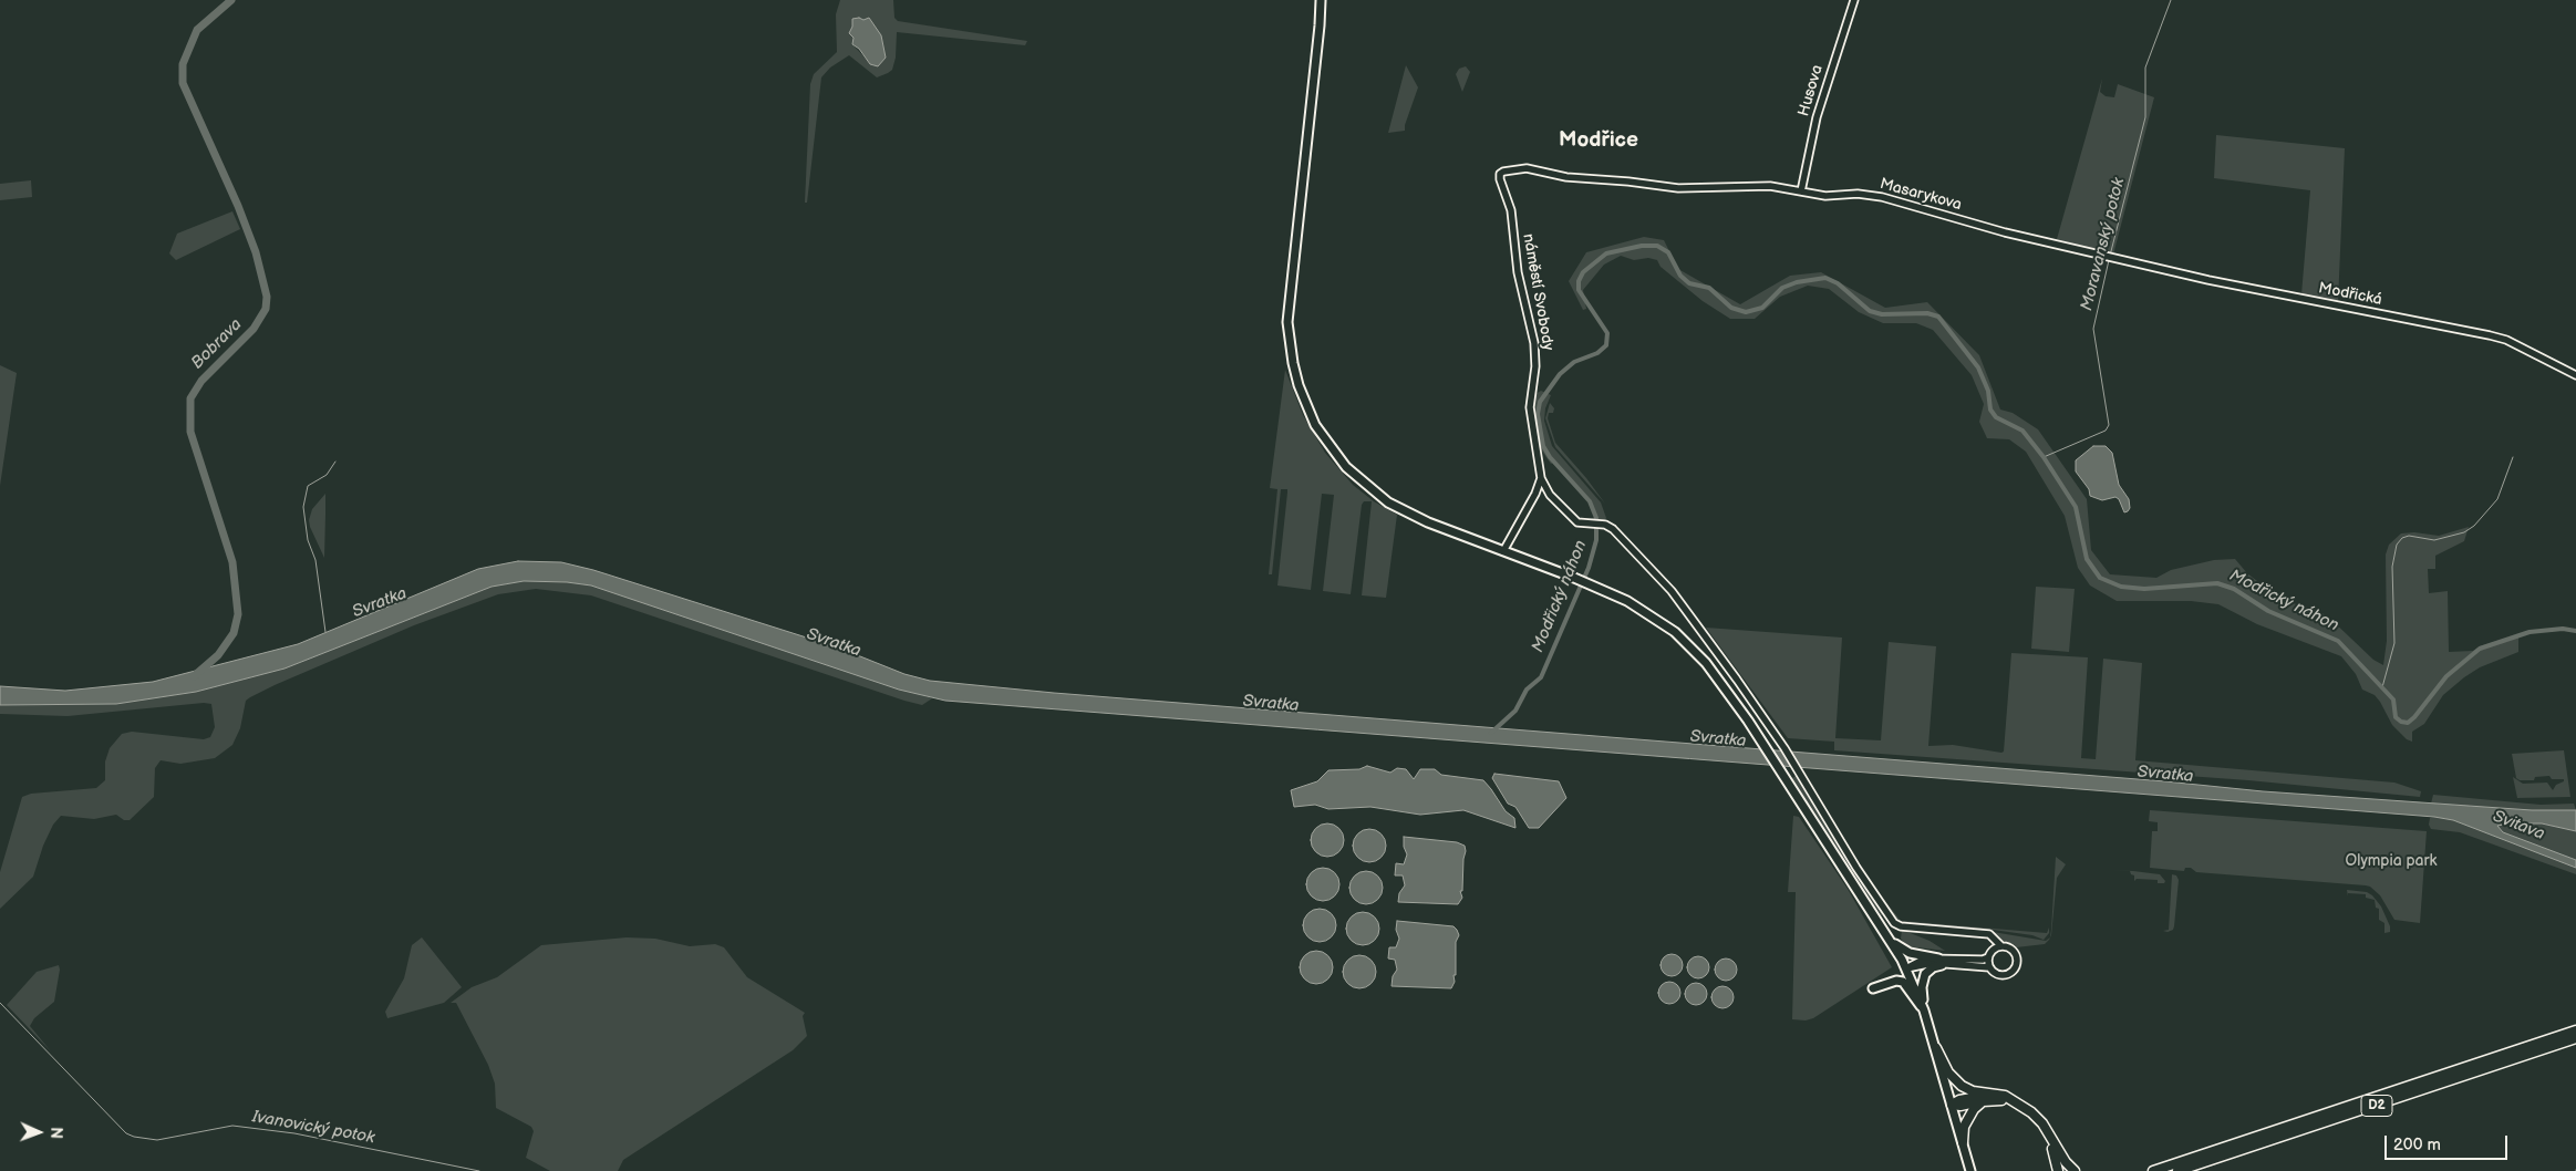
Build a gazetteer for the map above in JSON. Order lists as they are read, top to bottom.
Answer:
{
  "streets": {
    "highway": ["D2"],
    "street": [
      "Husova",
      "Masarykova",
      "náměstí Svobody",
      "Modřická"
    ]
  },
  "crossings": [
    ["Husova", "Masarykova"],
    ["Masarykova", "náměstí Svobody"],
    ["Masarykova", "Modřická"]
  ],
  "districts": ["Modřice"],
  "water": [
    "Moravanský potok",
    "Bobrava",
    "Modřický náhon",
    "Svratka",
    "Svitava",
    "Ivanovický potok"
  ],
  "parks": ["Olympia park"],
  "scale_bar": "200 m",
  "north": "right"
}
